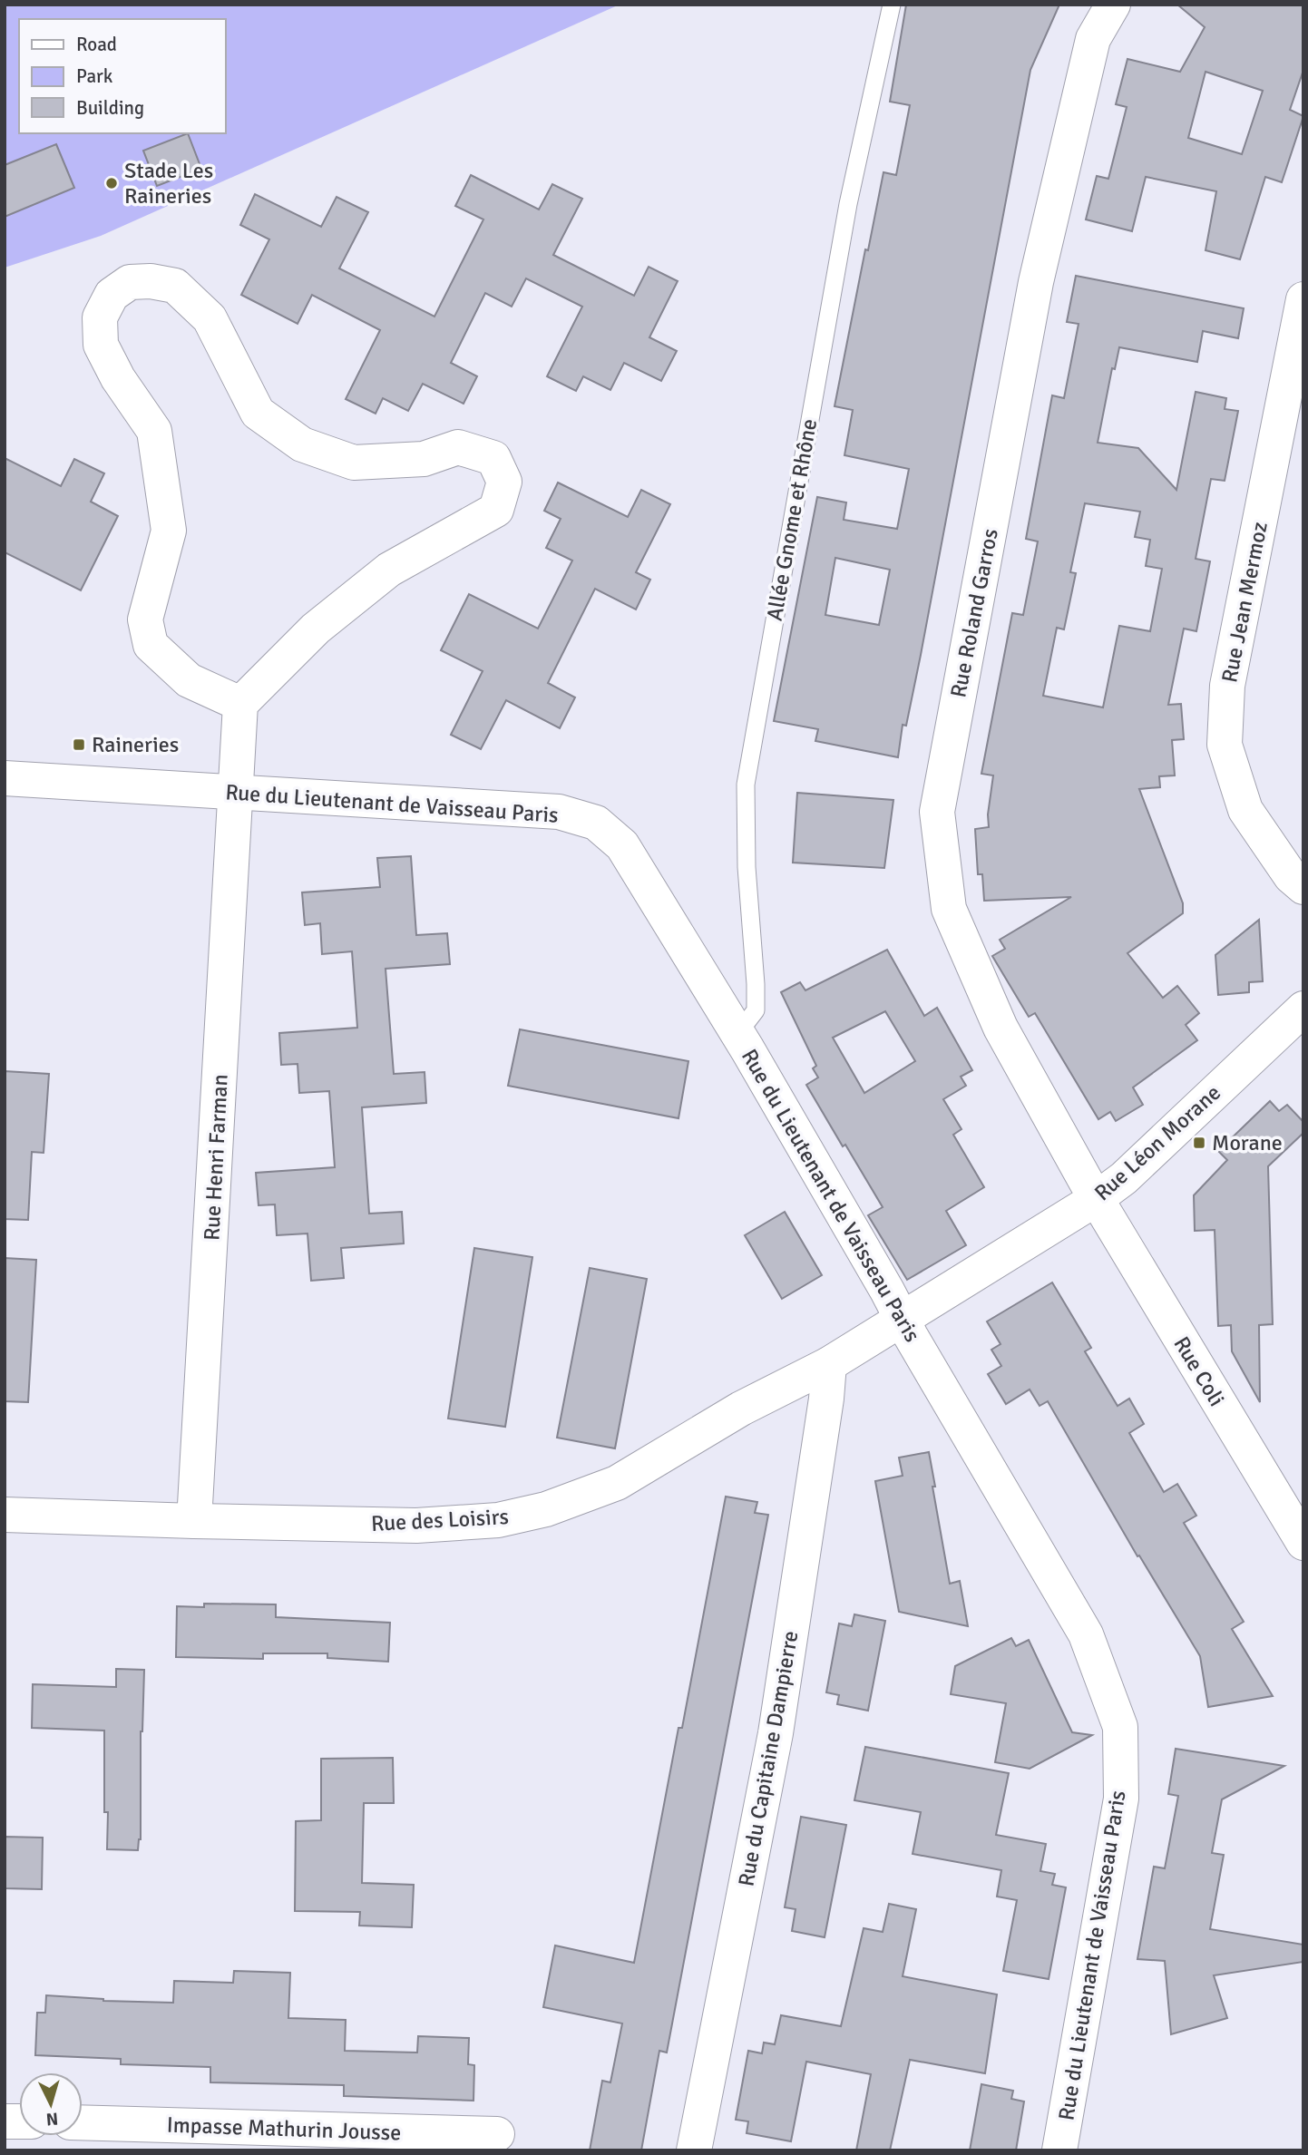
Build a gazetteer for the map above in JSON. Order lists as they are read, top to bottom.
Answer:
{
  "streets": {
    "street": [
      "Rue Jean Mermoz",
      "Rue Roland Garros",
      "Rue du Lieutenant de Vaisseau Paris",
      "Rue Léon Morane",
      "Rue Henri Farman",
      "Rue Coli",
      "Rue des Loisirs",
      "Rue du Capitaine Dampierre",
      "Impasse Mathurin Jousse"
    ],
    "lane": ["Allée Gnome et Rhône"]
  },
  "crossings": [
    ["Allée Gnome et Rhône", "Rue du Lieutenant de Vaisseau Paris"],
    ["Rue Roland Garros", "Rue Léon Morane"],
    ["Rue Roland Garros", "Rue Coli"],
    ["Rue du Lieutenant de Vaisseau Paris", "Rue Léon Morane"],
    ["Rue du Lieutenant de Vaisseau Paris", "Rue Henri Farman"],
    ["Rue du Lieutenant de Vaisseau Paris", "Rue des Loisirs"],
    ["Rue Léon Morane", "Rue Coli"],
    ["Rue Léon Morane", "Rue des Loisirs"],
    ["Rue Henri Farman", "Rue des Loisirs"],
    ["Rue des Loisirs", "Rue du Capitaine Dampierre"]
  ],
  "places": {
    "other": ["Stade Les Raineries"],
    "transit": ["Raineries", "Morane"]
  },
  "legend": ["Road", "Park", "Building"],
  "north": "bottom"
}
